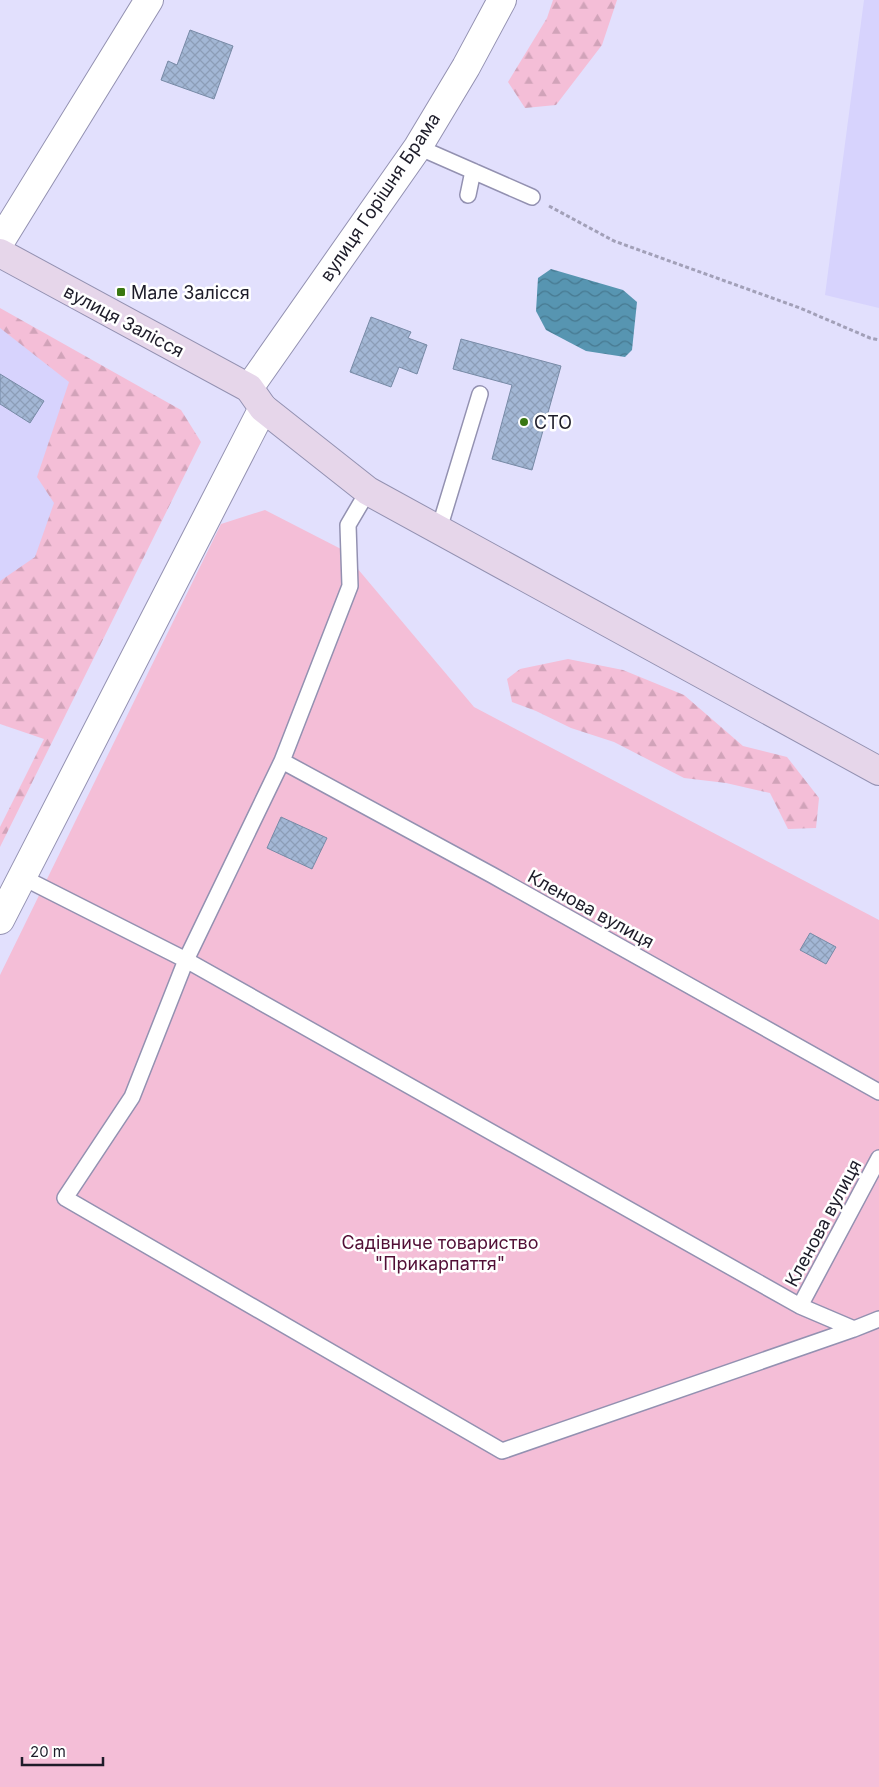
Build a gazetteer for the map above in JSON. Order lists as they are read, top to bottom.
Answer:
{
  "streets": {
    "main road": ["вулиця Залісся"],
    "street": ["вулиця Горішня Брама"],
    "lane": ["Кленова вулиця"]
  },
  "crossings": [
    ["вулиця Горішня Брама", "вулиця Залісся"]
  ],
  "parks": ["Садівниче товариство \"Прикарпаття\""],
  "places": {
    "transit": ["Мале Залісся"],
    "other": ["СТО"]
  },
  "scale_bar": "20 m"
}
